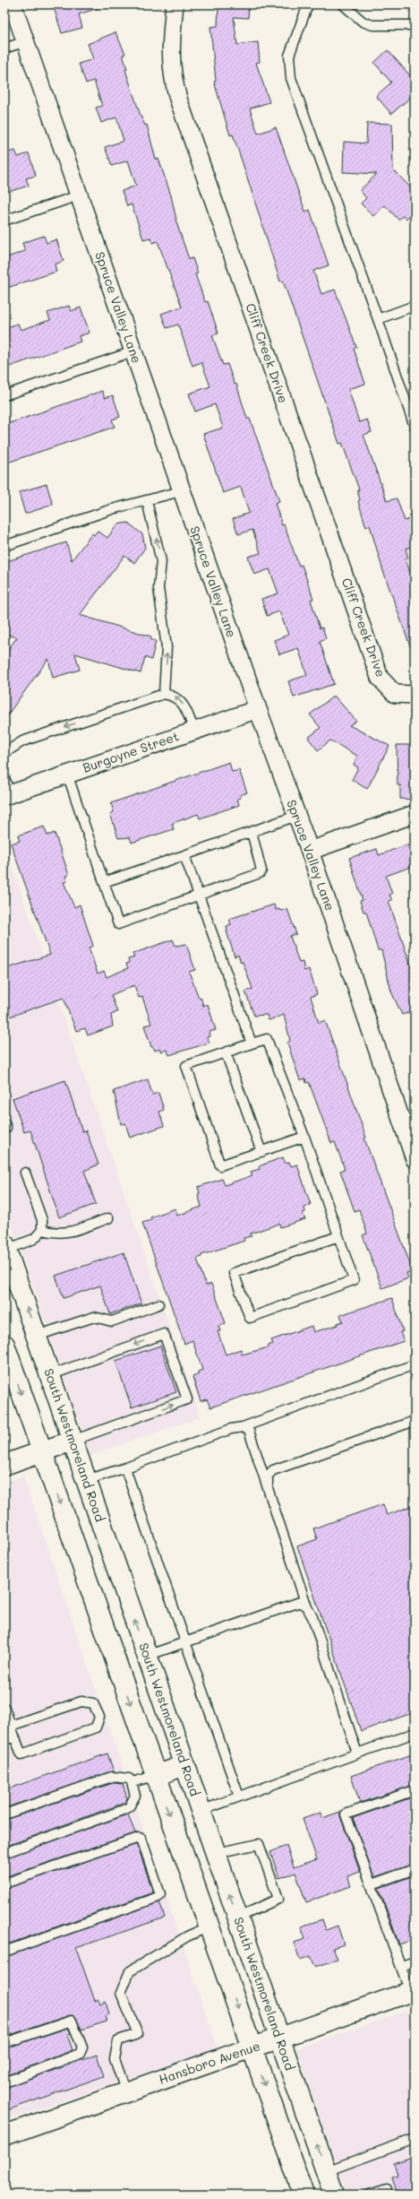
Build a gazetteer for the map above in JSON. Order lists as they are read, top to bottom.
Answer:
{
  "streets": {
    "main road": ["South Westmoreland Road", "Hansboro Avenue"],
    "street": ["Spruce Valley Lane", "Cliff Creek Drive", "Burgoyne Street"]
  },
  "crossings": [
    ["Spruce Valley Lane", "Burgoyne Street"],
    ["South Westmoreland Road", "Hansboro Avenue"]
  ]
}
